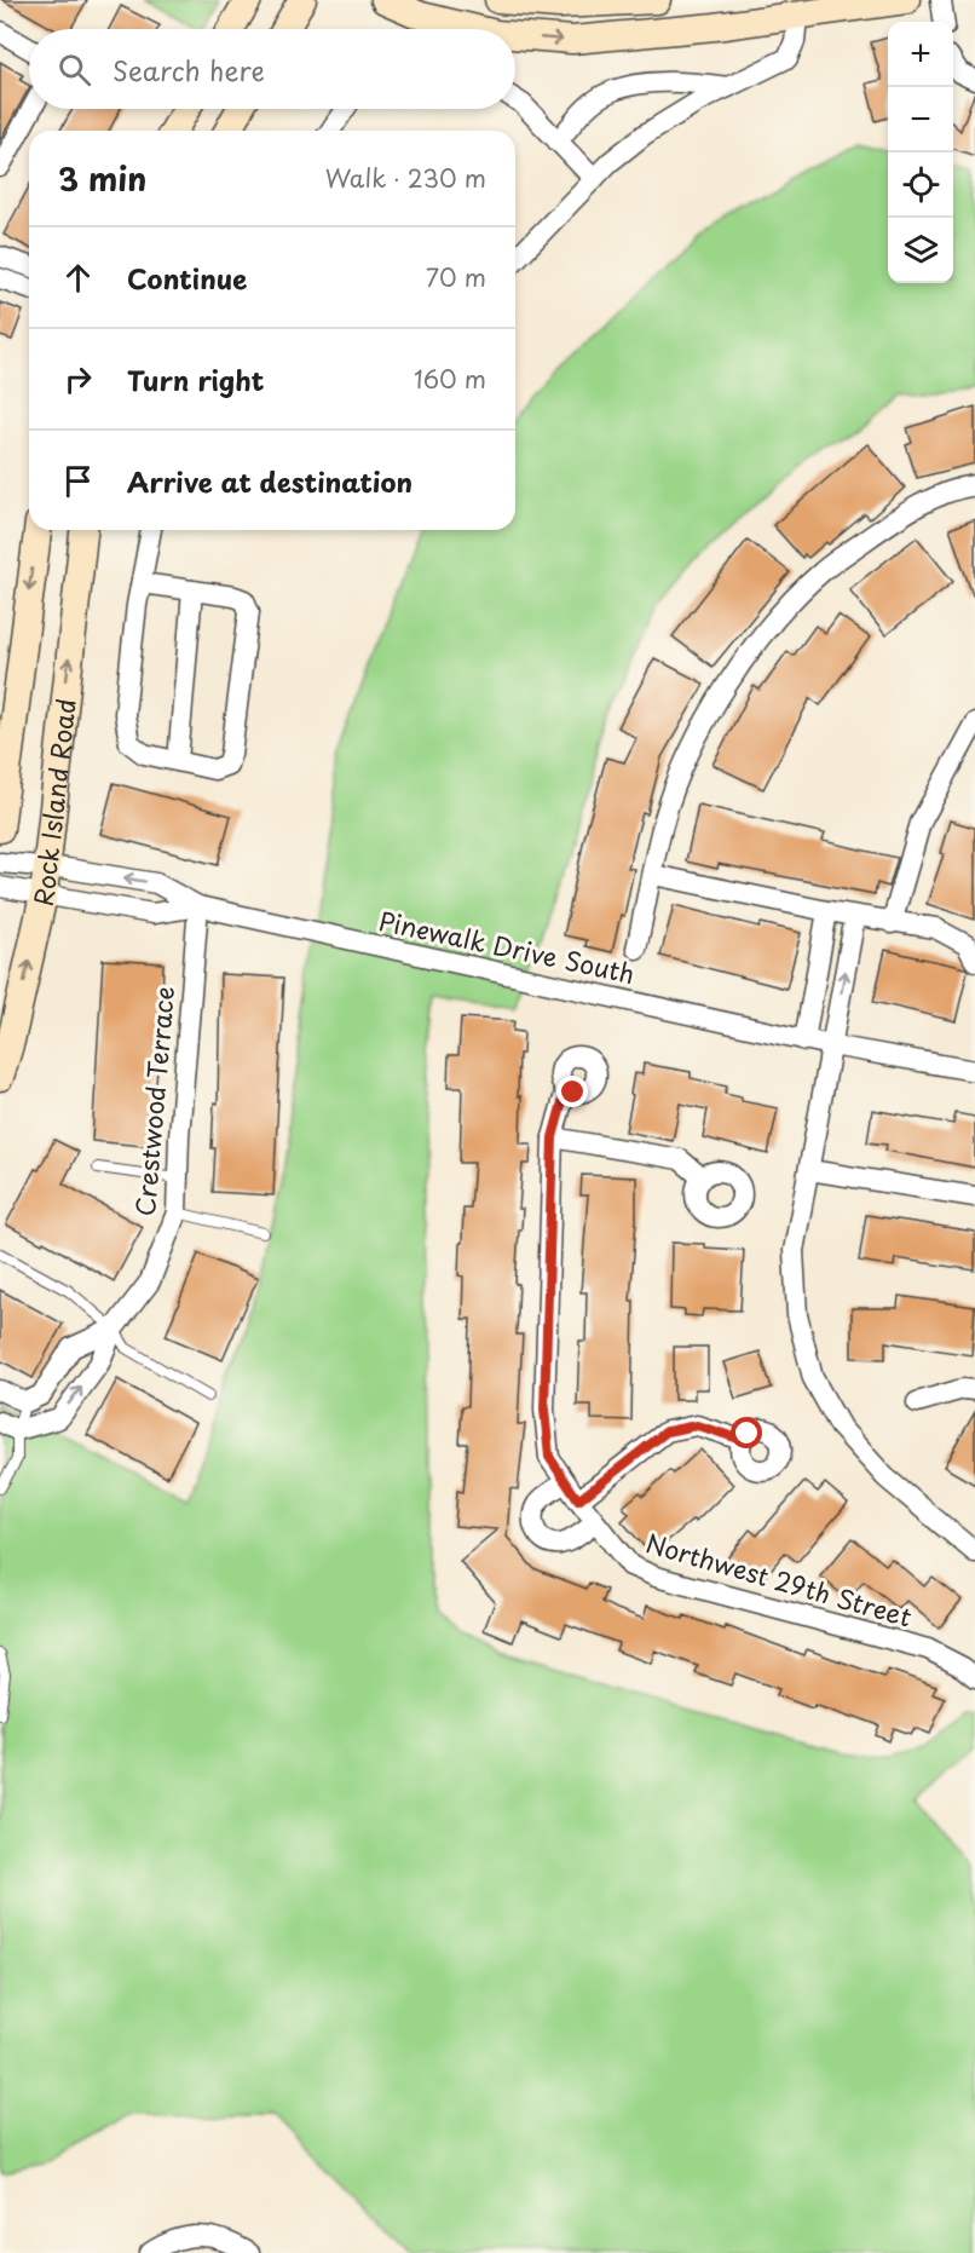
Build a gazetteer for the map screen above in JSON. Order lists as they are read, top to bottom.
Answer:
{
  "streets": {
    "main road": ["Rock Island Road"],
    "street": ["Pinewalk Drive South", "Crestwood Terrace", "Northwest 29th Street"]
  },
  "crossings": [
    ["Rock Island Road", "Pinewalk Drive South"],
    ["Pinewalk Drive South", "Crestwood Terrace"]
  ],
  "page": {
    "map_buttons": ["+", "−"],
    "search": "Search here",
    "heading": ["3 min", "Walk · 230 m"],
    "list": [
      ["Continue", "70 m"],
      ["Turn right", "160 m"],
      "Arrive at destination"
    ]
  }
}
